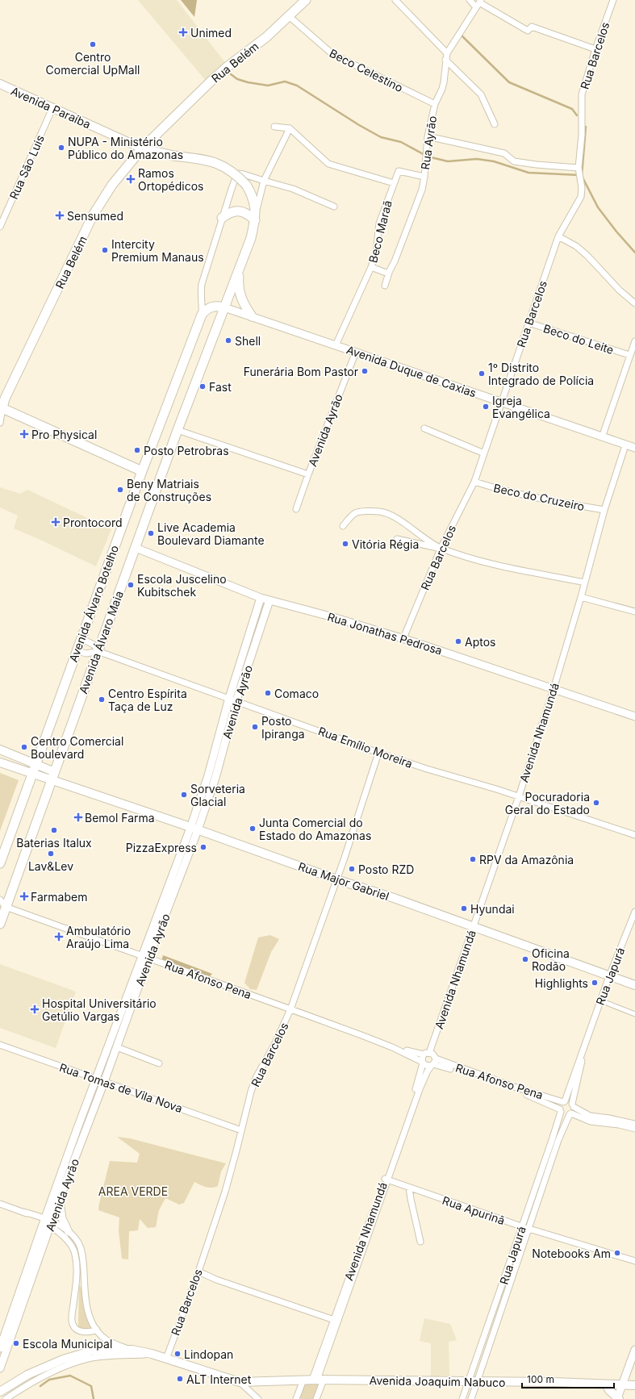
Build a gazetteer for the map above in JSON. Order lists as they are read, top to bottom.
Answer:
{
  "streets": {
    "main road": [
      "Rua Belém",
      "Avenida Paraíba",
      "Avenida Álvaro Botelho",
      "Avenida Álvaro Maia",
      "Rua Major Gabriel",
      "Avenida Joaquim Nabuco"
    ],
    "street": [
      "Rua Barcelos",
      "Beco Celestino",
      "Rua Ayrão",
      "Rua São Luis",
      "Beco Maraã",
      "Beco do Leite",
      "Avenida Duque de Caxias",
      "Avenida Ayrão",
      "Beco do Cruzeiro",
      "Rua Jonathas Pedrosa",
      "Avenida Nhamundá",
      "Rua Emílio Moreira",
      "Rua Japurá",
      "Rua Afonso Pena",
      "Rua Tomas de Vila Nova",
      "Rua Apurinã"
    ]
  },
  "crossings": [
    ["Rua Barcelos", "Beco do Leite"],
    ["Rua Barcelos", "Avenida Duque de Caxias"],
    ["Rua Barcelos", "Beco do Cruzeiro"],
    ["Rua Barcelos", "Rua Jonathas Pedrosa"],
    ["Rua Barcelos", "Rua Emílio Moreira"],
    ["Rua Barcelos", "Rua Major Gabriel"],
    ["Rua Barcelos", "Rua Afonso Pena"],
    ["Rua Barcelos", "Rua Tomas de Vila Nova"],
    ["Rua Barcelos", "Avenida Joaquim Nabuco"],
    ["Rua Belém", "Beco Celestino"],
    ["Rua Belém", "Avenida Paraíba"],
    ["Beco Celestino", "Rua Ayrão"],
    ["Avenida Paraíba", "Rua São Luis"],
    ["Rua Ayrão", "Beco Maraã"],
    ["Beco Maraã", "Avenida Duque de Caxias"],
    ["Avenida Duque de Caxias", "Avenida Ayrão"],
    ["Avenida Duque de Caxias", "Avenida Álvaro Maia"],
    ["Avenida Duque de Caxias", "Avenida Nhamundá"],
    ["Avenida Ayrão", "Rua Jonathas Pedrosa"],
    ["Avenida Ayrão", "Rua Emílio Moreira"],
    ["Avenida Ayrão", "Rua Major Gabriel"],
    ["Avenida Ayrão", "Rua Afonso Pena"],
    ["Avenida Ayrão", "Rua Tomas de Vila Nova"],
    ["Beco do Cruzeiro", "Avenida Nhamundá"],
    ["Avenida Álvaro Botelho", "Rua Emílio Moreira"],
    ["Rua Jonathas Pedrosa", "Avenida Álvaro Maia"],
    ["Rua Jonathas Pedrosa", "Avenida Nhamundá"],
    ["Avenida Álvaro Maia", "Rua Emílio Moreira"],
    ["Avenida Álvaro Maia", "Rua Major Gabriel"],
    ["Avenida Álvaro Maia", "Rua Afonso Pena"],
    ["Avenida Nhamundá", "Rua Emílio Moreira"],
    ["Avenida Nhamundá", "Rua Major Gabriel"],
    ["Avenida Nhamundá", "Rua Afonso Pena"],
    ["Avenida Nhamundá", "Rua Apurinã"],
    ["Avenida Nhamundá", "Avenida Joaquim Nabuco"],
    ["Rua Major Gabriel", "Rua Japurá"],
    ["Rua Japurá", "Rua Afonso Pena"],
    ["Rua Japurá", "Rua Apurinã"],
    ["Rua Japurá", "Avenida Joaquim Nabuco"]
  ],
  "parks": ["AREA VERDE"],
  "places": {
    "health": [
      "Unimed",
      "Ramos Ortopédicos",
      "Sensumed",
      "Pro Physical",
      "Prontocord",
      "Bemol Farma",
      "Farmabem",
      "Ambulatório Araújo Lima",
      "Hospital Universitário Getúlio Vargas"
    ],
    "other": [
      "Centro Comercial UpMall",
      "NUPA - Ministério Público do Amazonas",
      "Intercity Premium Manaus",
      "Shell",
      "Funerária Bom Pastor",
      "1º Distrito Integrado de Polícia",
      "Fast",
      "Igreja Evangélica",
      "Posto Petrobras",
      "Beny Matriais de Construções",
      "Live Academia Boulevard Diamante",
      "Vitória Régia",
      "Escola Juscelino Kubitschek",
      "Aptos",
      "Comaco",
      "Centro Espírita Taça de Luz",
      "Posto Ipiranga",
      "Centro Comercial Boulevard",
      "Sorveteria Glacial",
      "Pocuradoria Geral do Estado",
      "Junta Comercial do Estado do Amazonas",
      "Baterias Italux",
      "PizzaExpress",
      "Lav&Lev",
      "RPV da Amazônia",
      "Posto RZD",
      "Hyundai",
      "Oficina Rodão",
      "Highlights",
      "Notebooks Am",
      "Escola Municipal",
      "Lindopan",
      "ALT Internet"
    ]
  },
  "scale_bar": "100 m"
}
